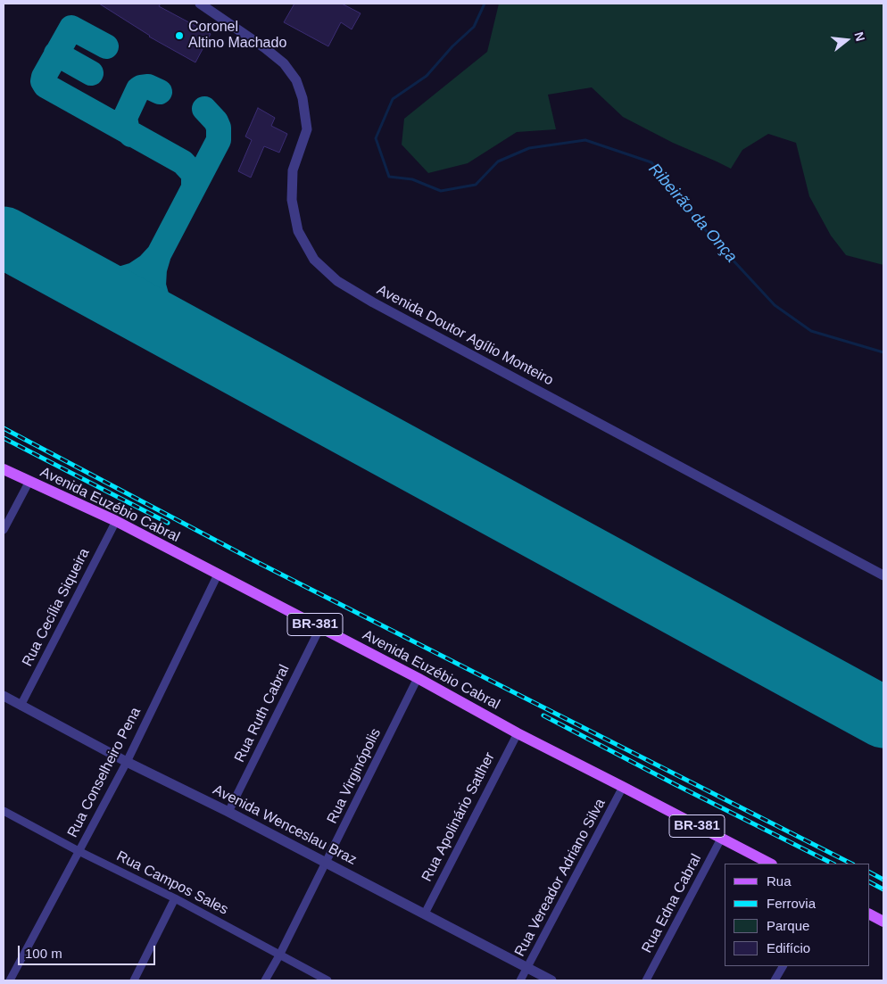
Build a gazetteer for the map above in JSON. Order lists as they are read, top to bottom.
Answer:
{
  "streets": {
    "main road": ["Avenida Euzébio Cabral", "BR-381"],
    "street": [
      "Avenida Doutor Agílio Monteiro",
      "Rua Cecília Siqueira",
      "Rua Ruth Cabral",
      "Rua Conselheiro Pena",
      "Rua Virginópolis",
      "Rua Apolinário Satlher",
      "Avenida Wenceslau Braz",
      "Rua Vereador Adriano Silva",
      "Rua Campos Sales",
      "Rua Edna Cabral"
    ]
  },
  "crossings": [
    ["Avenida Euzébio Cabral", "Rua Cecília Siqueira"],
    ["Avenida Euzébio Cabral", "Rua Ruth Cabral"],
    ["Avenida Euzébio Cabral", "Rua Conselheiro Pena"],
    ["Avenida Euzébio Cabral", "Rua Virginópolis"],
    ["Avenida Euzébio Cabral", "Rua Apolinário Satlher"],
    ["Avenida Euzébio Cabral", "Rua Vereador Adriano Silva"],
    ["Avenida Euzébio Cabral", "Rua Edna Cabral"],
    ["Rua Cecília Siqueira", "Avenida Wenceslau Braz"],
    ["Rua Ruth Cabral", "Avenida Wenceslau Braz"],
    ["Rua Conselheiro Pena", "Avenida Wenceslau Braz"],
    ["Rua Conselheiro Pena", "Rua Campos Sales"],
    ["Rua Virginópolis", "Avenida Wenceslau Braz"],
    ["Rua Virginópolis", "Rua Campos Sales"],
    ["Rua Apolinário Satlher", "Avenida Wenceslau Braz"],
    ["Avenida Wenceslau Braz", "Rua Vereador Adriano Silva"]
  ],
  "water": ["Ribeirão da Onça"],
  "places": ["Coronel Altino Machado"],
  "legend": [
    "Rua",
    "Ferrovia",
    "Parque",
    "Edifício"
  ],
  "scale_bar": "100 m",
  "north": "right"
}
